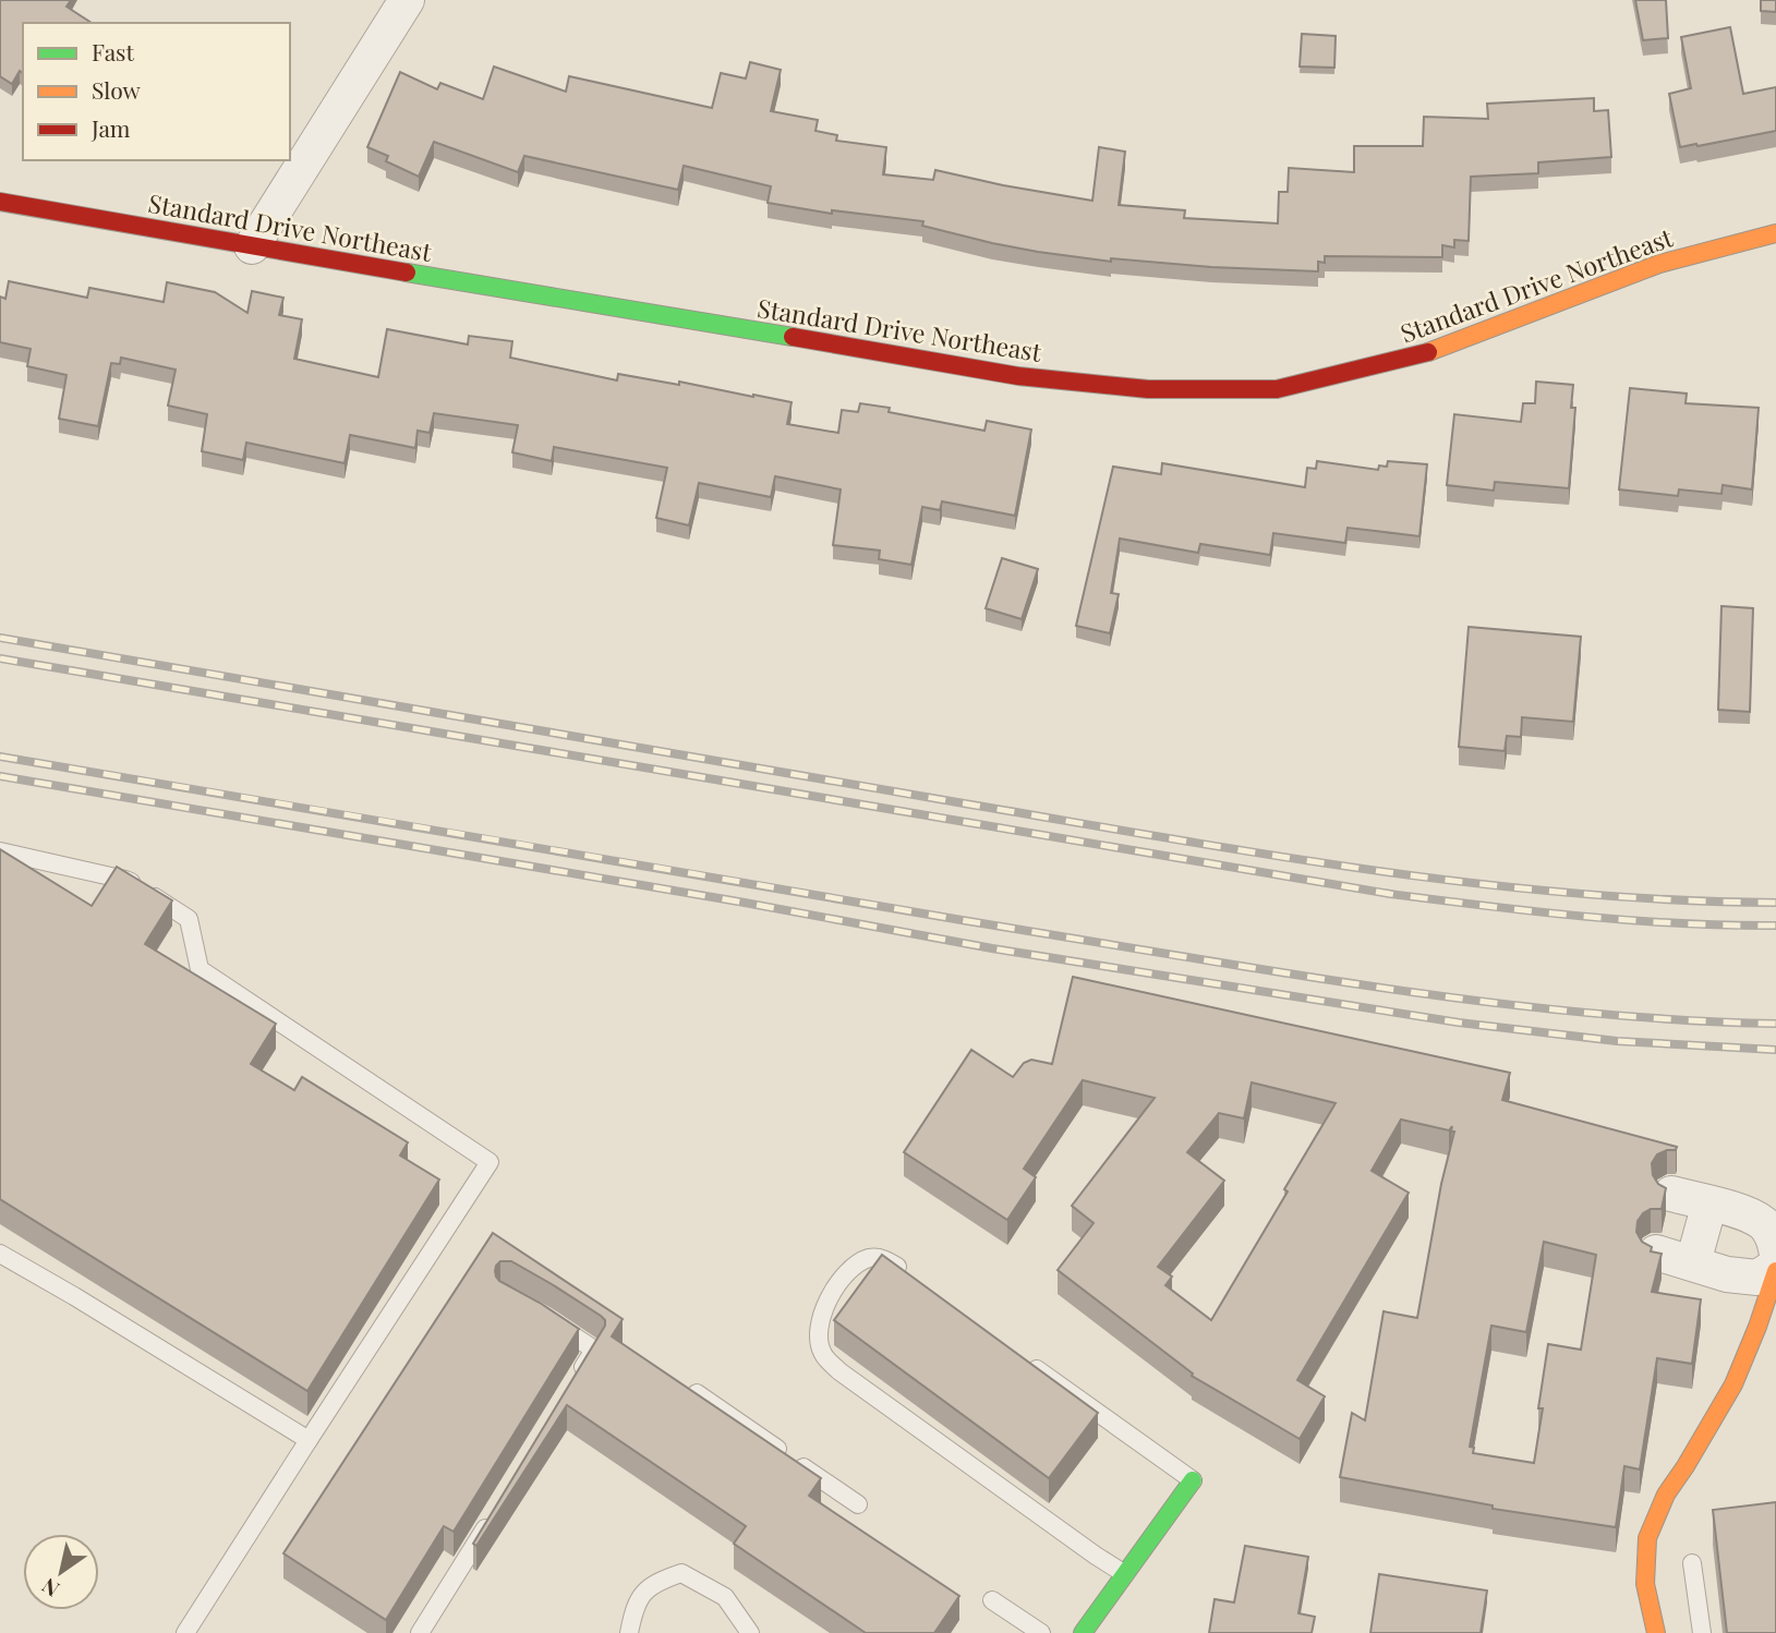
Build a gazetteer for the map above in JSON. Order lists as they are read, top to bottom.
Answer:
{
  "streets": {
    "street": ["Standard Drive Northeast"]
  },
  "legend": ["Fast", "Slow", "Jam"],
  "north": "bottom left"
}
